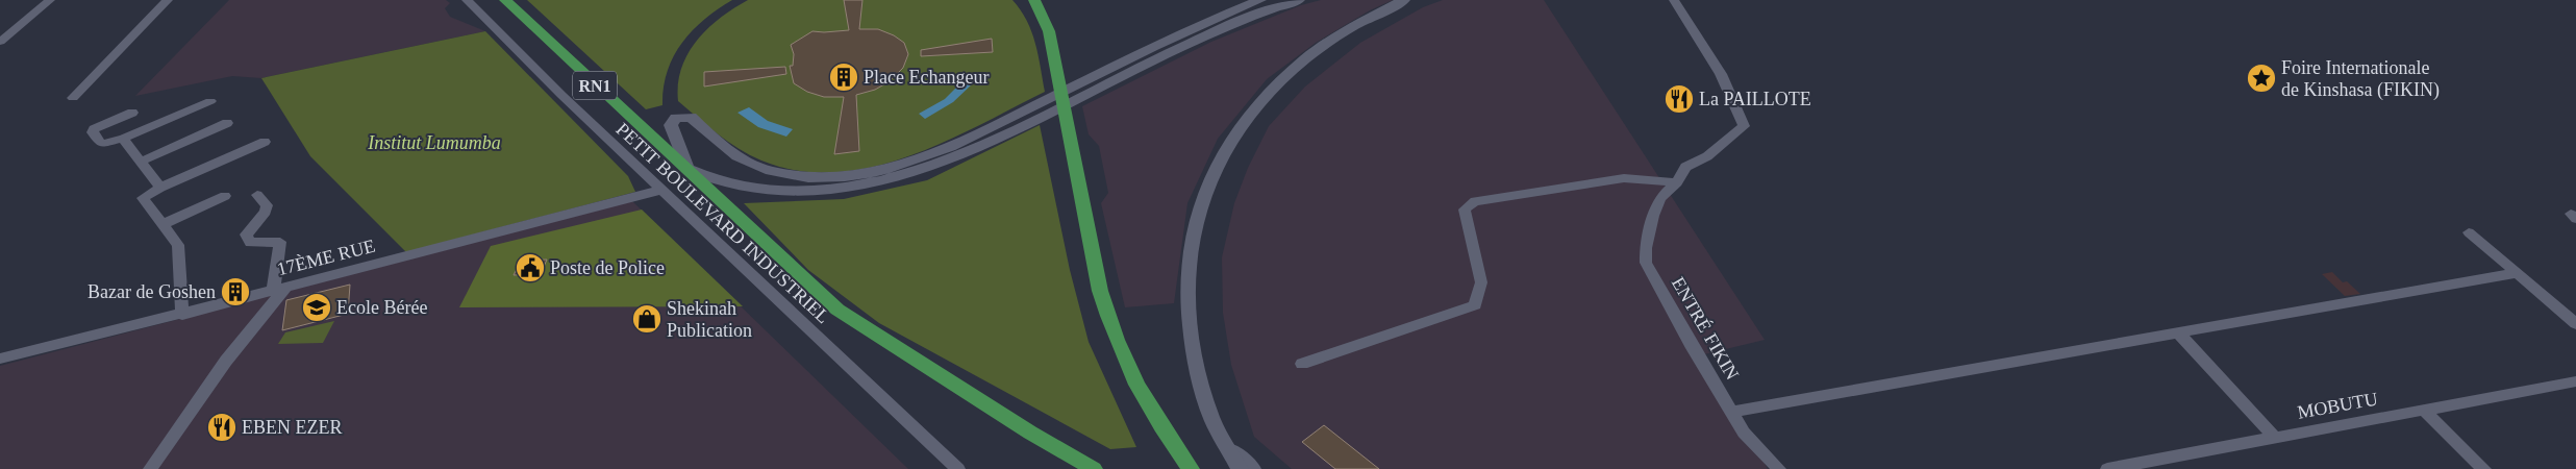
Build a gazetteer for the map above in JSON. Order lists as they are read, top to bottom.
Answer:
{
  "streets": {
    "highway": ["RN1"],
    "street": [
      "PETIT BOULEVARD INDUSTRIEL",
      "17ÈME RUE",
      "ENTRÉ FIKIN",
      "MOBUTU"
    ]
  },
  "crossings": [
    ["PETIT BOULEVARD INDUSTRIEL", "17ÈME RUE"]
  ],
  "parks": ["Institut Lumumba"],
  "places": {
    "building": ["Place Echangeur", "Bazar de Goshen"],
    "place": ["Foire Internationale de Kinshasa (FIKIN)"],
    "restaurant": ["La PAILLOTE", "EBEN EZER"],
    "public building": ["Poste de Police"],
    "school or university": ["Ecole Bérée"],
    "shop": ["Shekinah Publication"]
  }
}
